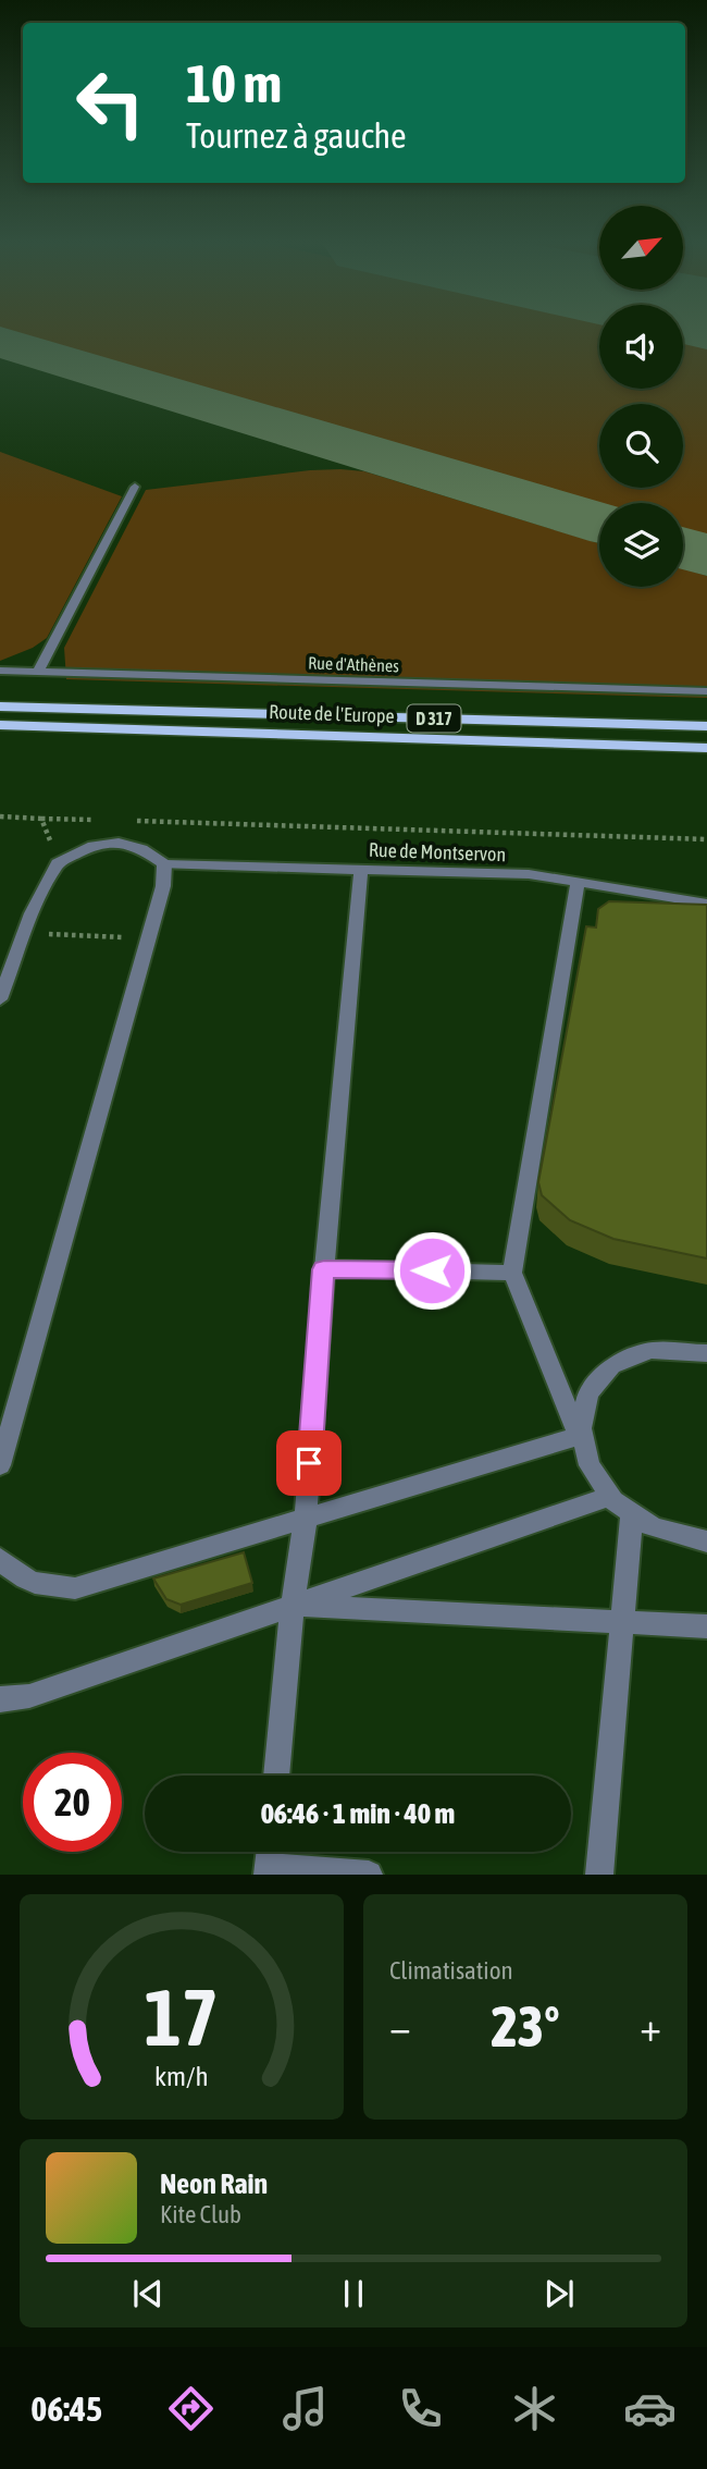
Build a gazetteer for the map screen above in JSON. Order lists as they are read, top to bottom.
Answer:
{
  "streets": {
    "main road": ["Route de l'Europe", "D 317"],
    "street": ["Rue d'Athènes", "Rue de Montservon"]
  },
  "north": "top right",
  "page": {
    "turn": ["10 m", "Tournez à gauche"],
    "limit": "20",
    "trip": "06:46 · 1 min · 40 m",
    "tile": "Climatisation",
    "heat": ["−", "23°", "+"],
    "song": ["Neon Rain", "Kite Club"],
    "tabs": "06:45",
    "gauge": ["17", "km/h"]
  }
}
